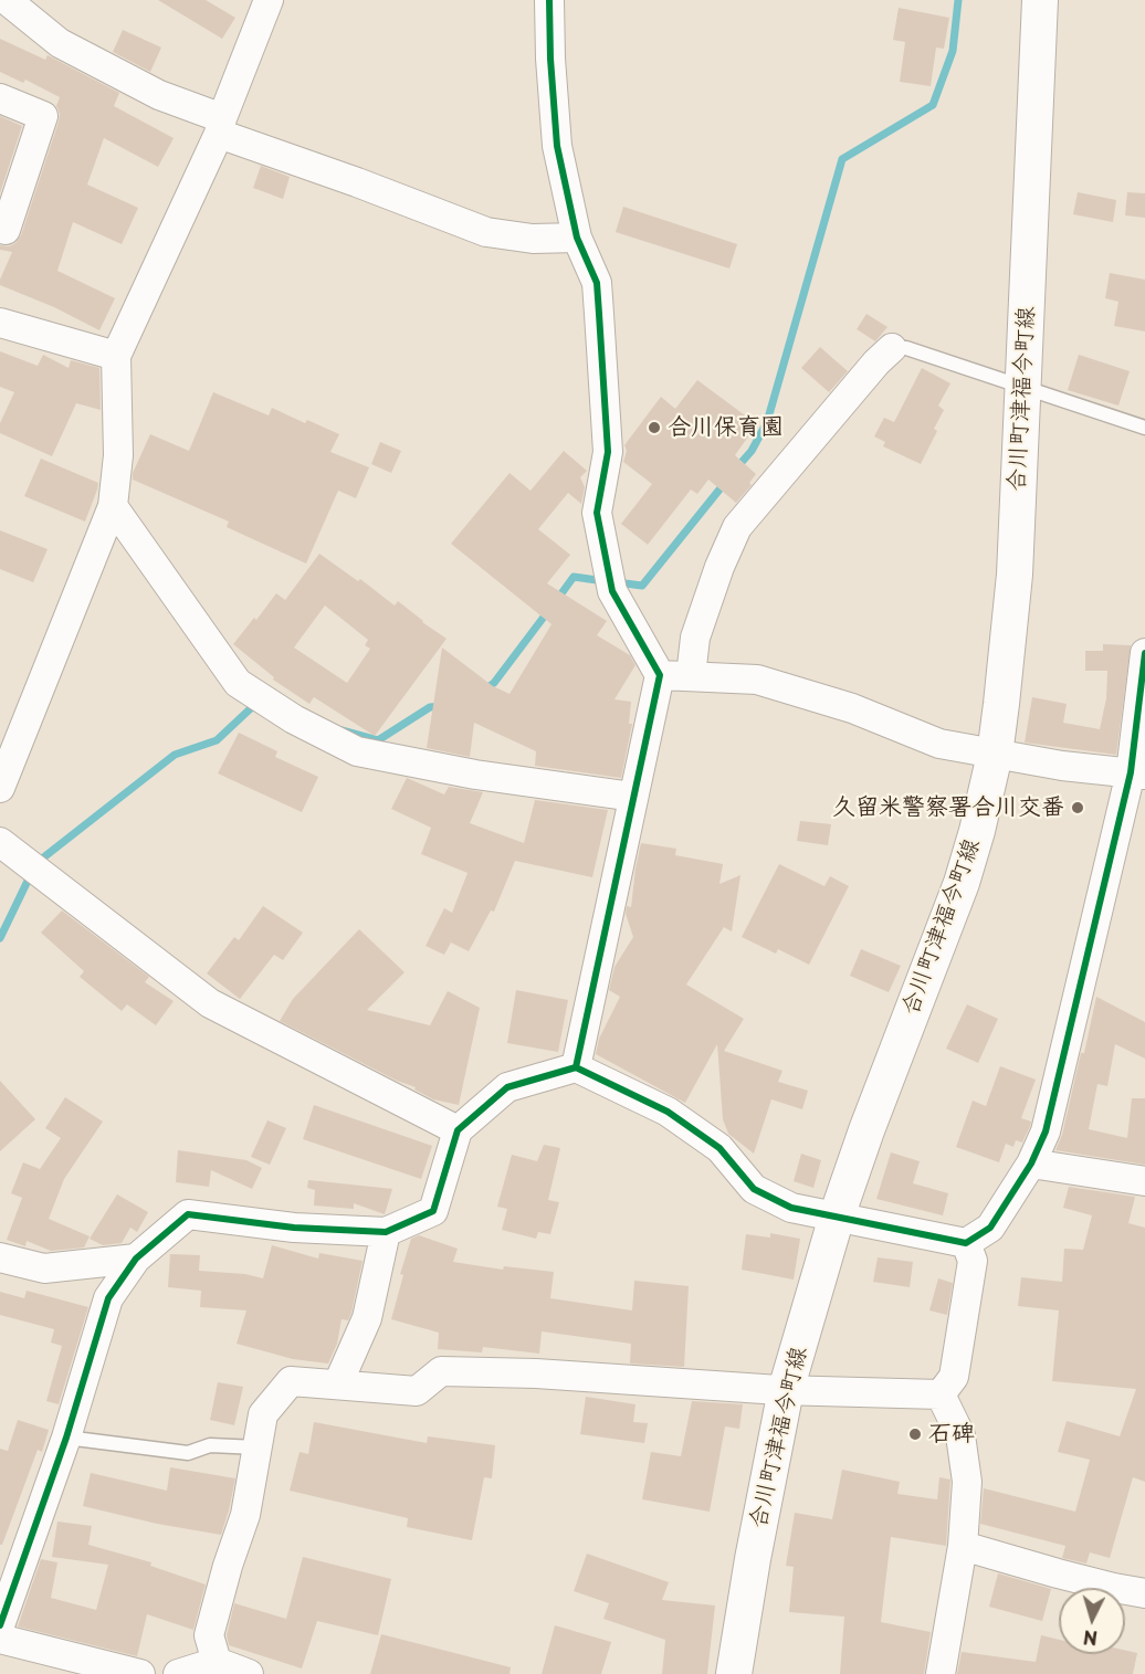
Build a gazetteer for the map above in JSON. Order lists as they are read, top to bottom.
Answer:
{
  "streets": {
    "street": ["合川町津福今町線"]
  },
  "places": ["合川保育園", "久留米警察署合川交番", "石碑"],
  "north": "bottom"
}
